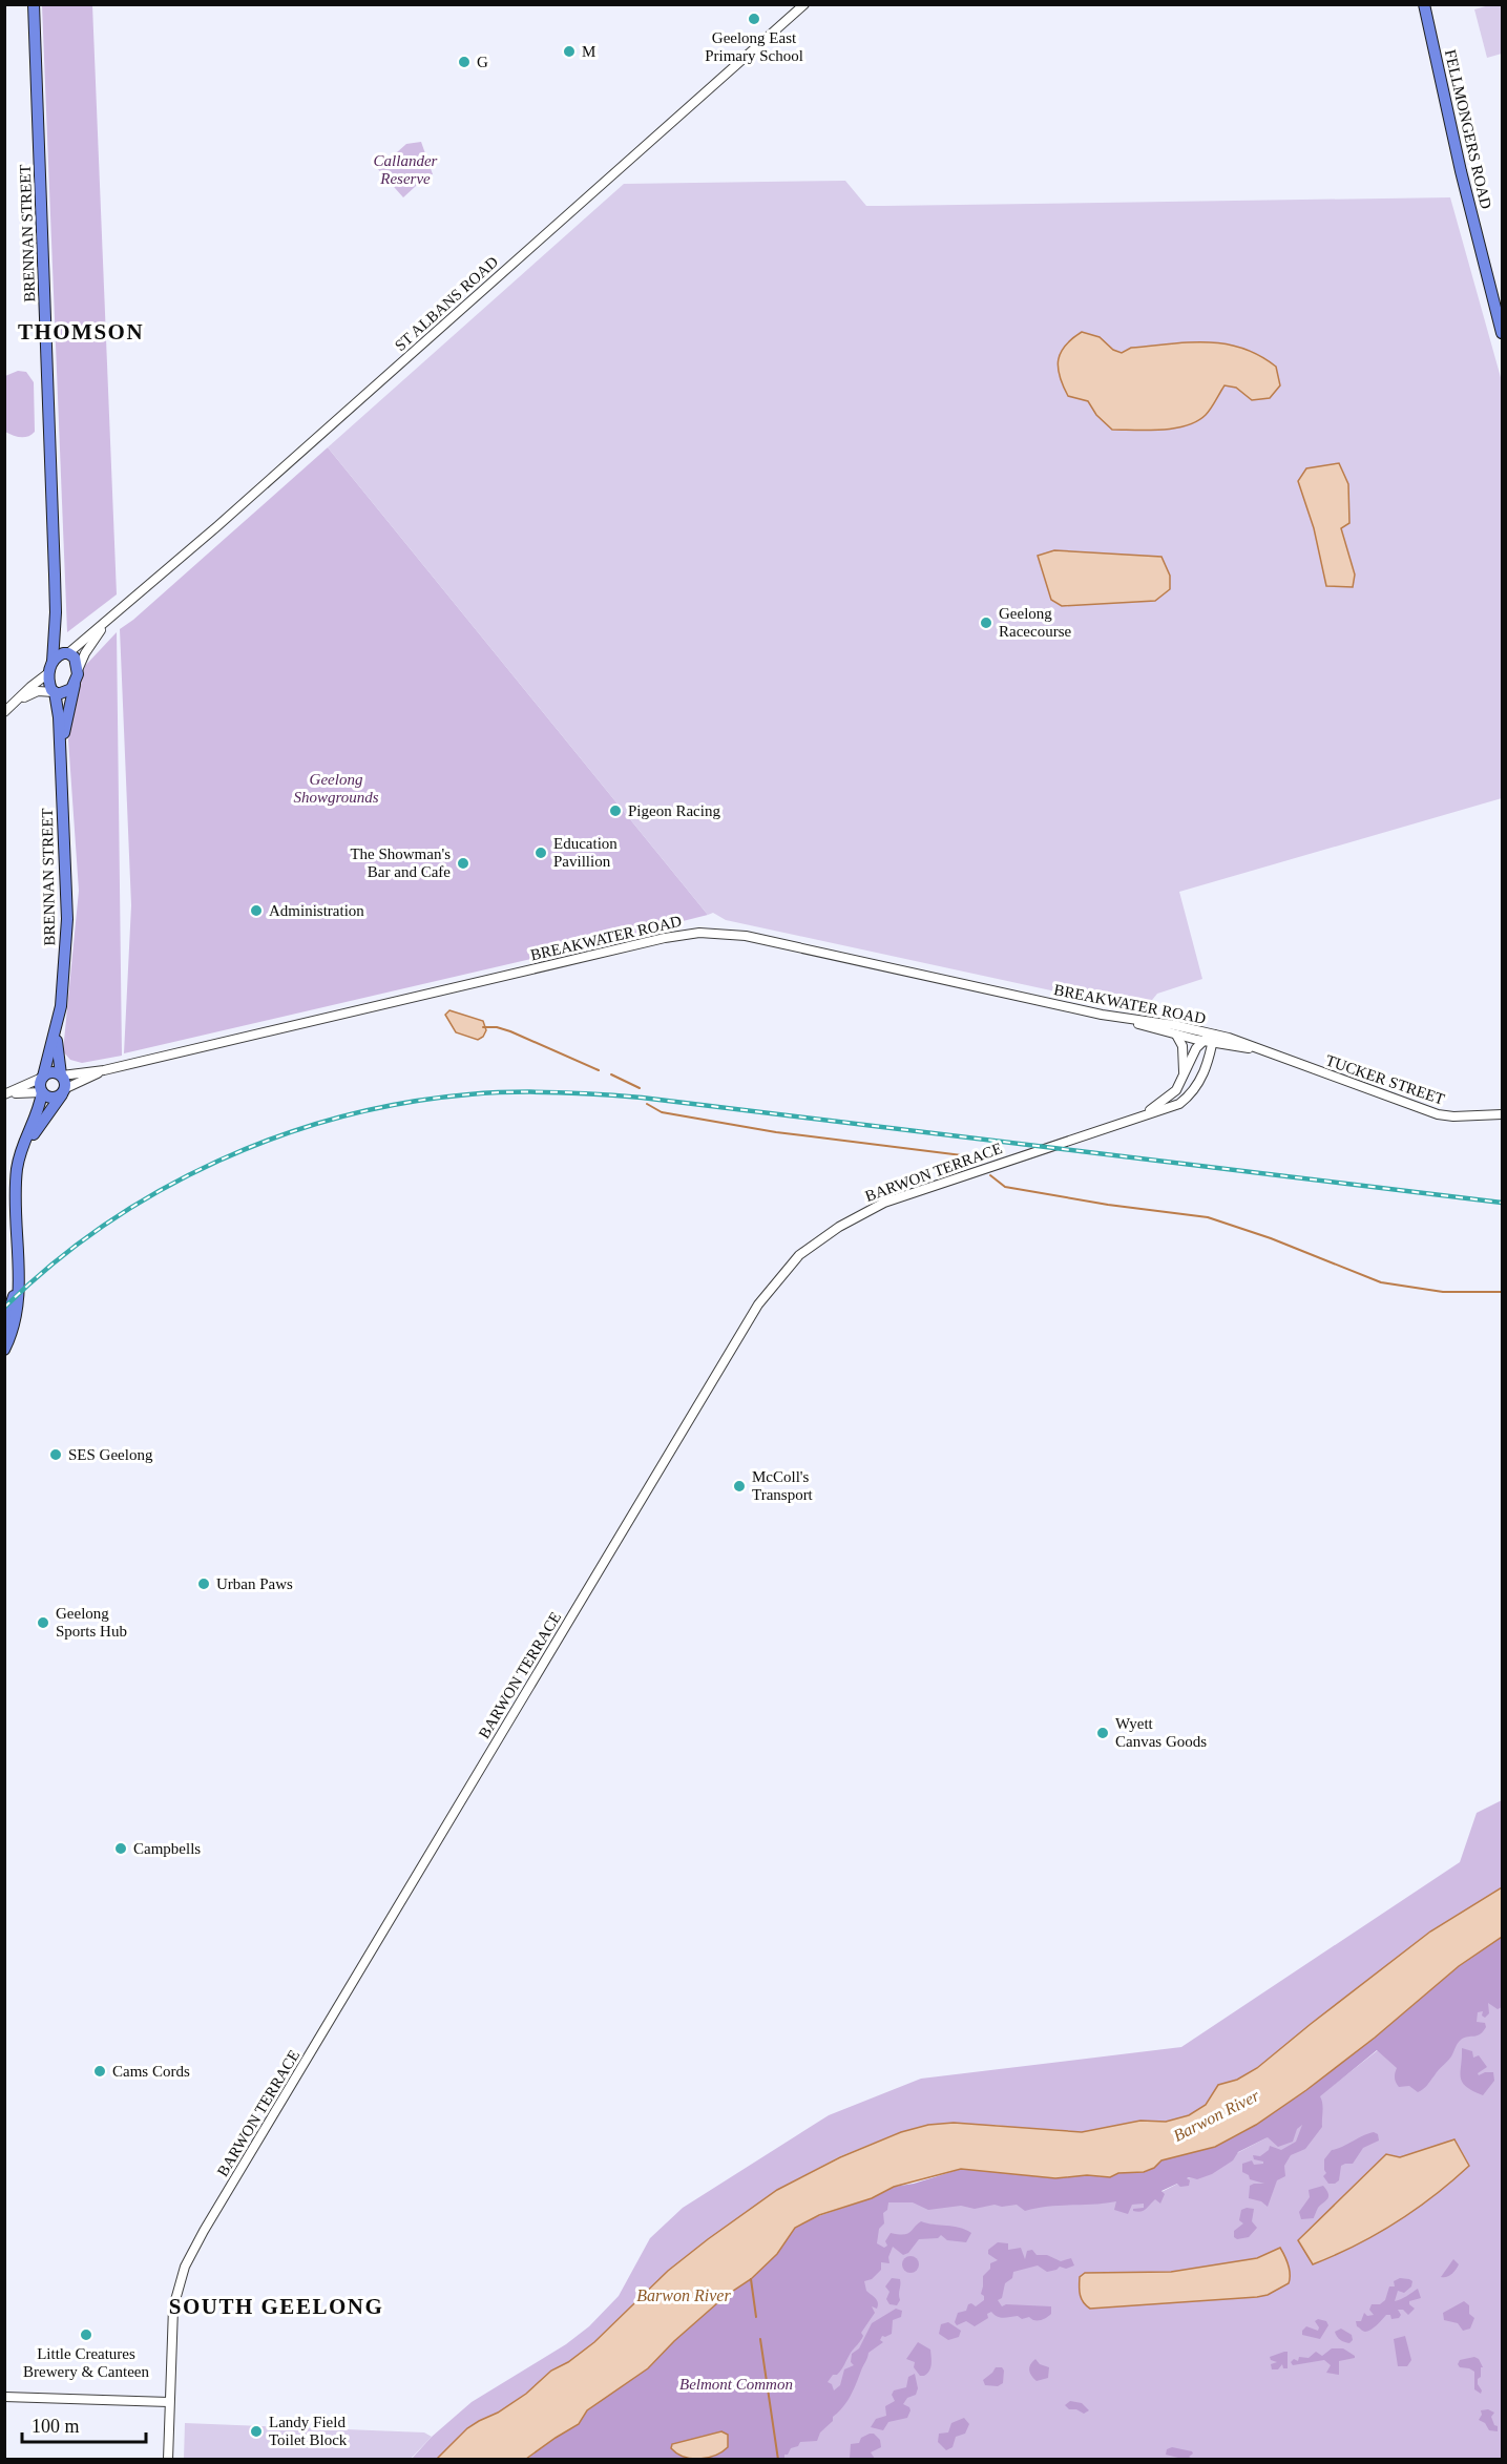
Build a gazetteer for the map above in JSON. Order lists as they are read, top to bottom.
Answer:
{
  "streets": {
    "main road": ["FELLMONGERS ROAD", "BRENNAN STREET"],
    "street": [
      "ST ALBANS ROAD",
      "BREAKWATER ROAD",
      "TUCKER STREET",
      "BARWON TERRACE"
    ]
  },
  "crossings": [
    ["BRENNAN STREET", "ST ALBANS ROAD"],
    ["BRENNAN STREET", "BREAKWATER ROAD"],
    ["BREAKWATER ROAD", "TUCKER STREET"],
    ["BREAKWATER ROAD", "BARWON TERRACE"],
    ["TUCKER STREET", "BARWON TERRACE"]
  ],
  "districts": ["THOMSON", "SOUTH GEELONG"],
  "water": ["Barwon River"],
  "parks": ["Callander Reserve", "Geelong Showgrounds", "Belmont Common"],
  "places": [
    "Geelong East Primary School",
    "M",
    "G",
    "Geelong Racecourse",
    "Pigeon Racing",
    "Education Pavillion",
    "The Showman's Bar and Cafe",
    "Administration",
    "SES Geelong",
    "McColl's Transport",
    "Urban Paws",
    "Geelong Sports Hub",
    "Wyett Canvas Goods",
    "Campbells",
    "Cams Cords",
    "Little Creatures Brewery & Canteen",
    "Landy Field Toilet Block"
  ],
  "scale_bar": "100 m"
}
